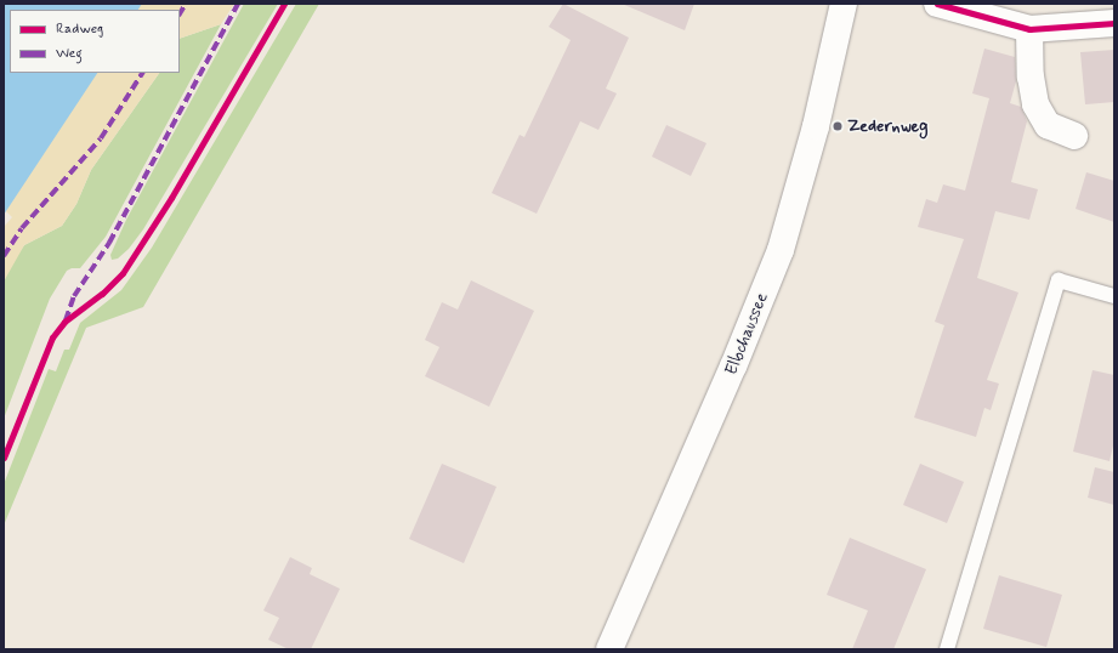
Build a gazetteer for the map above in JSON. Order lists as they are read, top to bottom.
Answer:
{
  "streets": {
    "main road": ["Elbchaussee"]
  },
  "places": ["Zedernweg"],
  "legend": ["Radweg", "Weg"]
}
